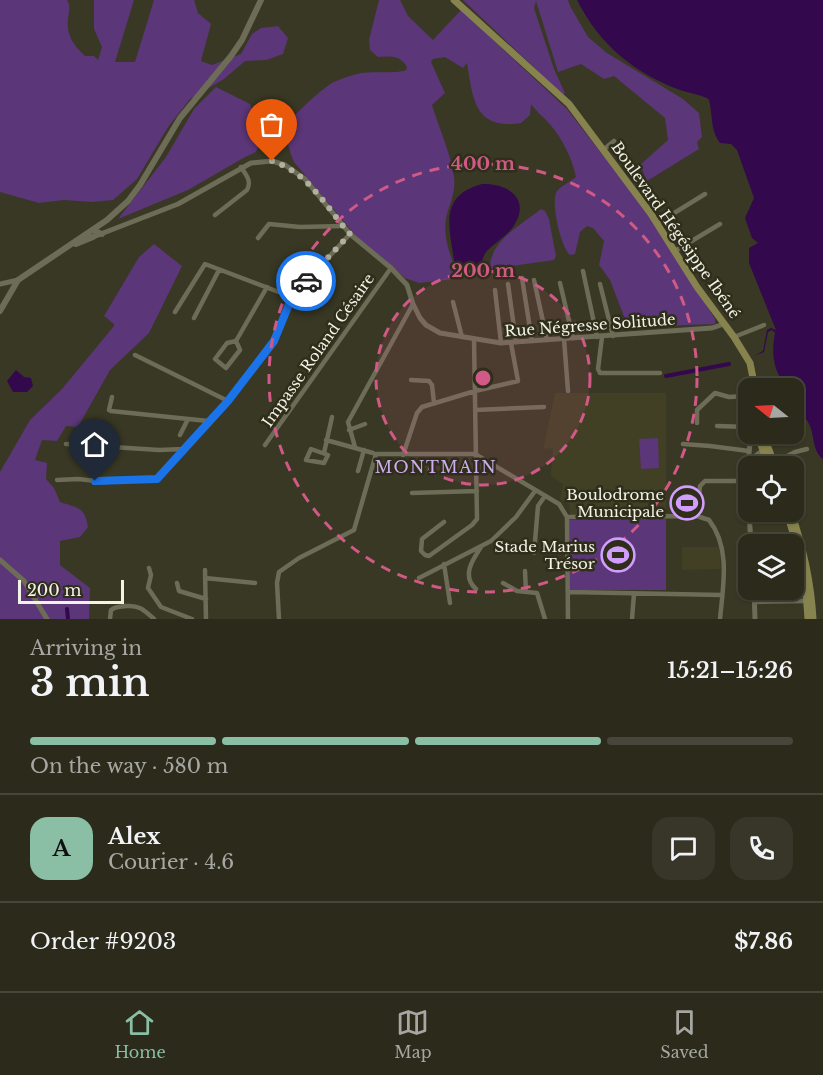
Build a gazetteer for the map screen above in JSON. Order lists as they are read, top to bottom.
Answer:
{
  "streets": {
    "main road": ["Boulevard Hégésippe Ibéné"],
    "street": ["Rue Négresse Solitude", "Impasse Roland Césaire"]
  },
  "crossings": [
    ["Boulevard Hégésippe Ibéné", "Rue Négresse Solitude"],
    ["Rue Négresse Solitude", "Impasse Roland Césaire"]
  ],
  "districts": ["MONTMAIN"],
  "places": {
    "sports": ["Boulodrome Municipale", "Stade Marius Trésor"]
  },
  "scale_bar": "200 m",
  "north": "left",
  "page": {
    "scale": "200 m",
    "heading": ["3 min", "Arriving in", "15:21–15:26"],
    "panel": [
      "Alex",
      "Courier · 4.6",
      "Order #9203",
      "$7.86"
    ],
    "bar": "On the way · 580 m",
    "round": "A",
    "tabs": ["Home", "Map", "Saved"]
  },
  "rings": ["400 m", "200 m"]
}
